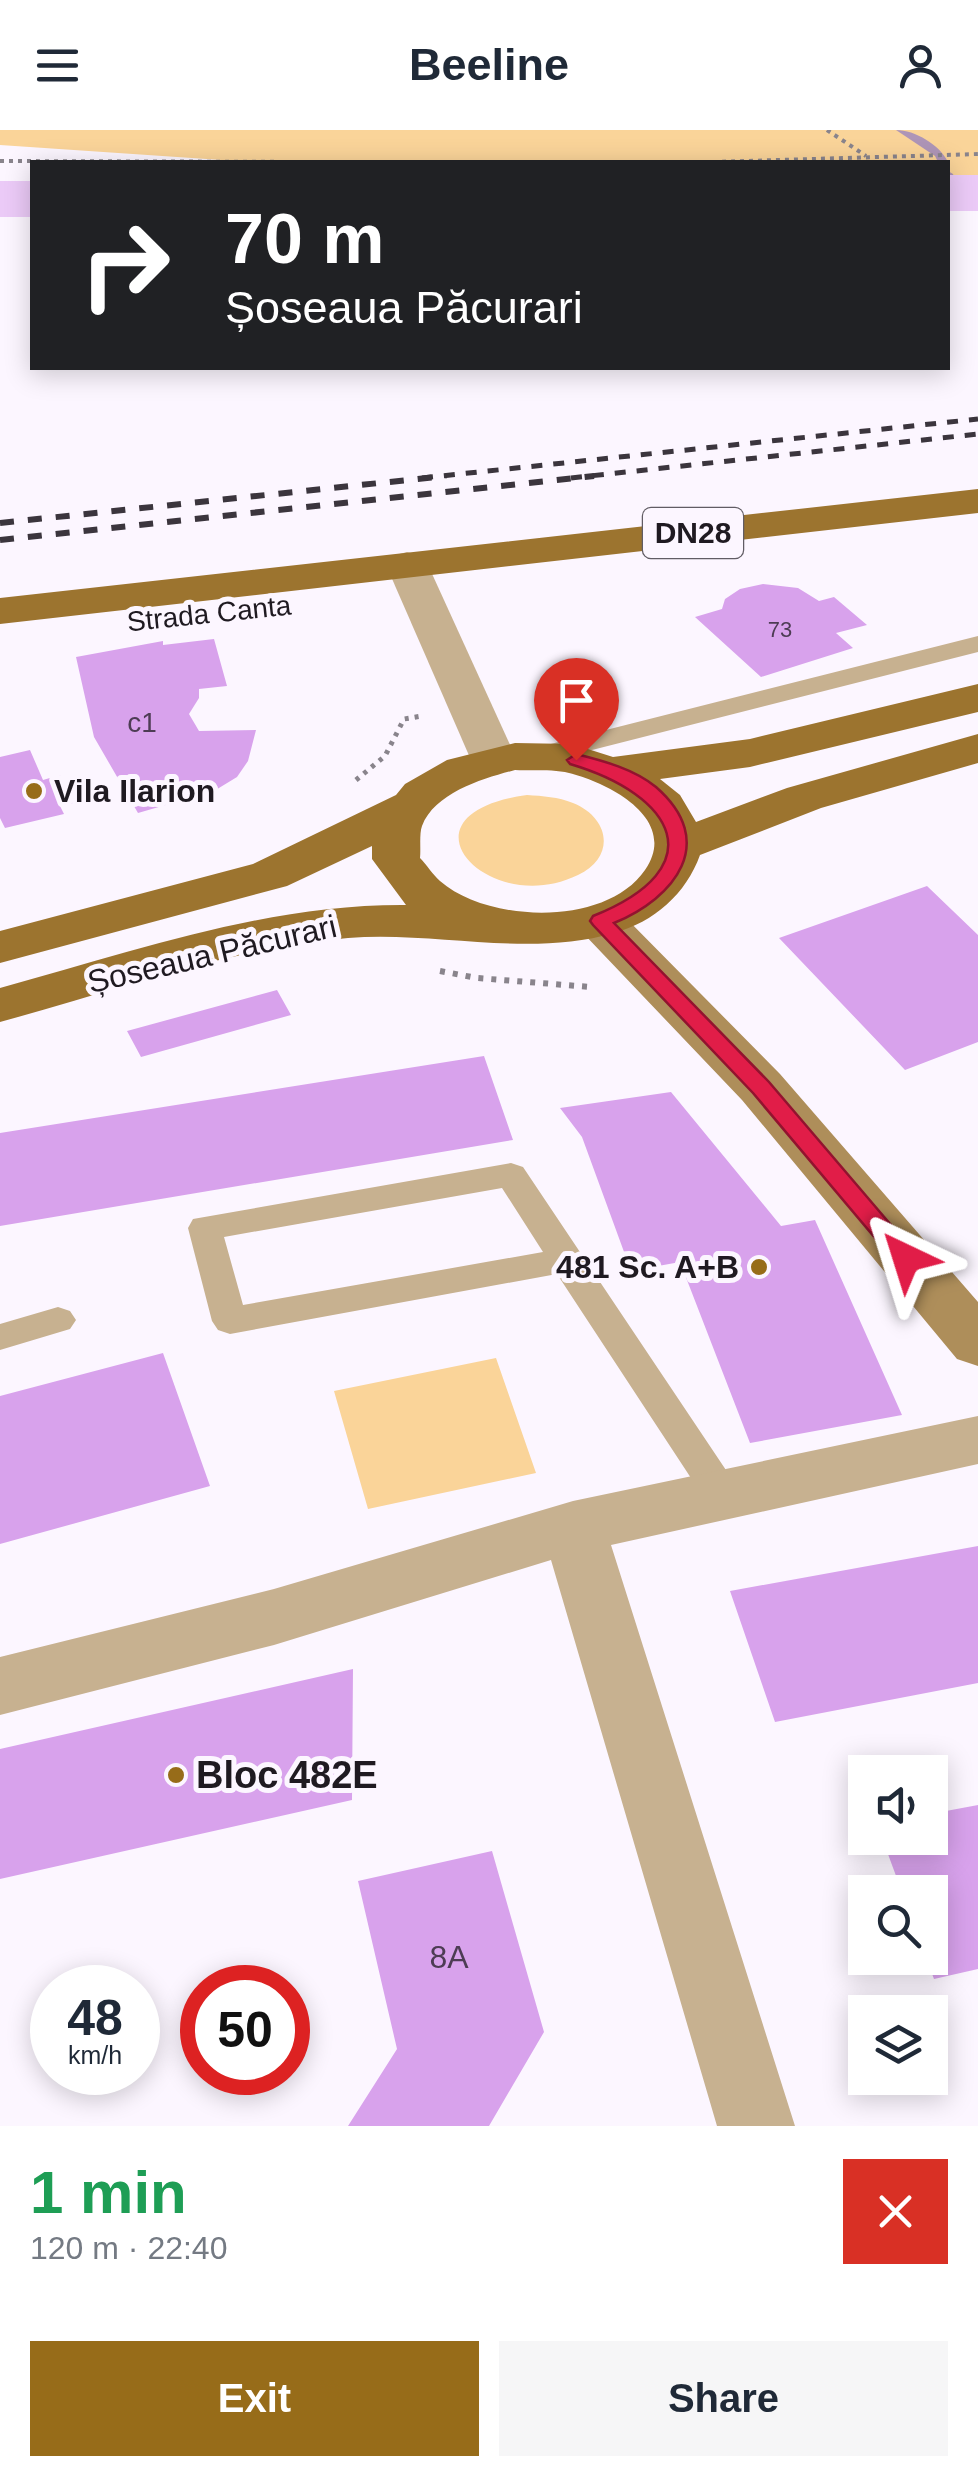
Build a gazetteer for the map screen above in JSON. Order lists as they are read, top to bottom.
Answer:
{
  "streets": {
    "main road": ["DN28", "Strada Canta", "Șoseaua Păcurari"]
  },
  "crossings": [
    ["DN28", "Strada Canta"]
  ],
  "places": ["Vila Ilarion", "481 Sc. A+B", "Bloc 482E"],
  "house_numbers": ["73", "c1", "8A"],
  "page": {
    "header": "Beeline",
    "turn": ["70 m", "Șoseaua Păcurari"],
    "speed": "48 km/h",
    "limit": "50",
    "heading": ["1 min", "120 m · 22:40"],
    "buttons": ["Exit", "Share"]
  }
}
